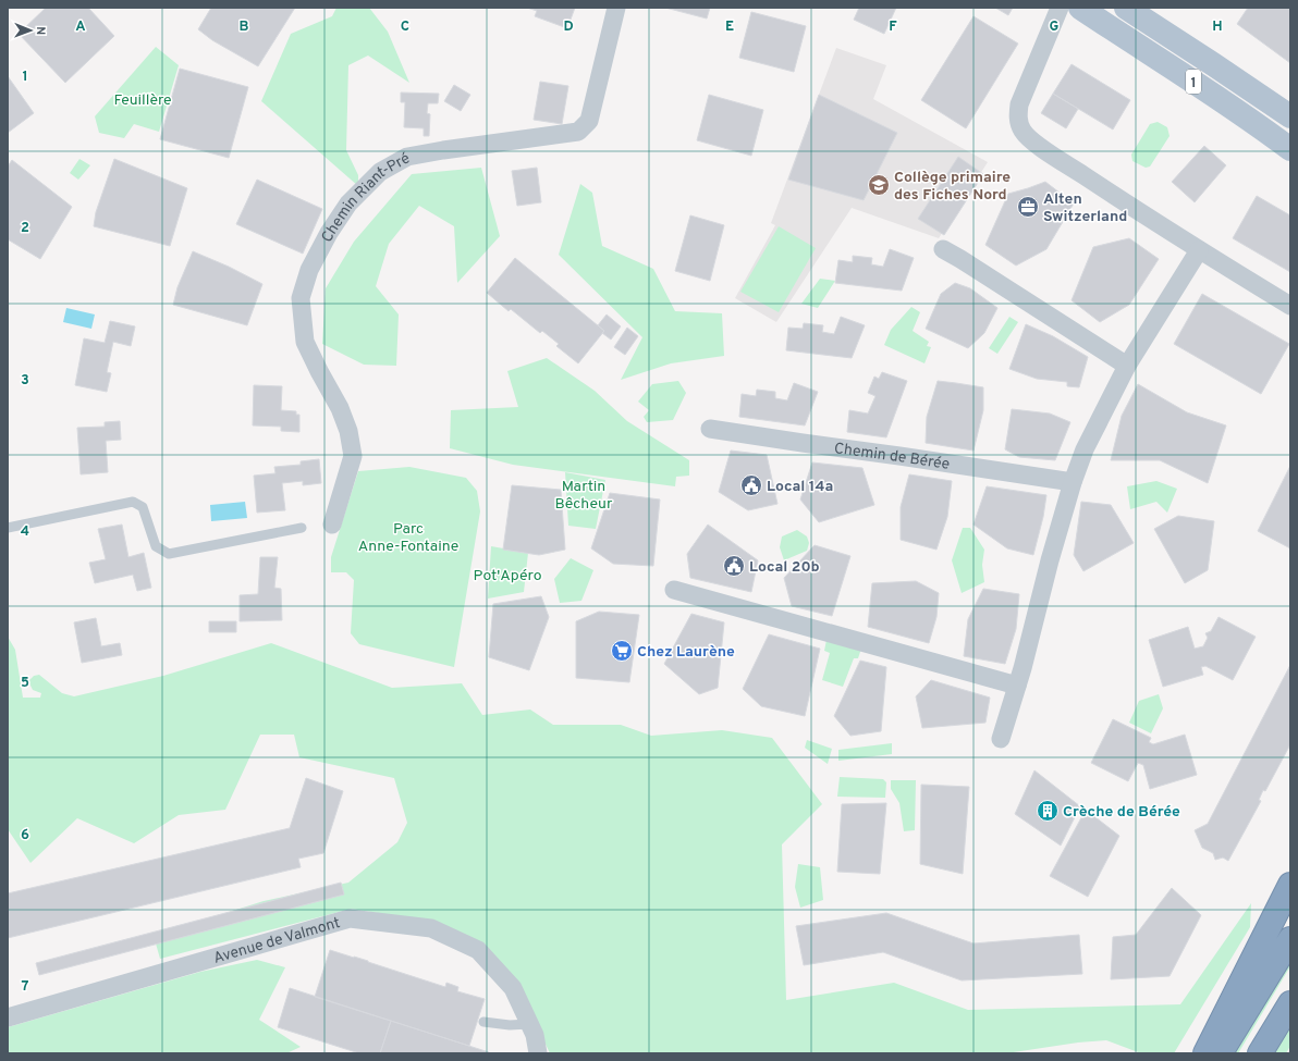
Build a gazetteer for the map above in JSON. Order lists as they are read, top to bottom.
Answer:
{
  "streets": {
    "main road": ["1"],
    "street": ["Chemin Riant-Pré", "Chemin de Bérée", "Avenue de Valmont"]
  },
  "parks": [
    "Feuillère",
    "Martin Bêcheur",
    "Parc Anne-Fontaine",
    "Pot'Apéro"
  ],
  "places": {
    "school or university": ["Collège primaire des Fiches Nord"],
    "office": ["Alten Switzerland"],
    "public building": ["Local 14a", "Local 20b"],
    "supermarket": ["Chez Laurène"],
    "building": ["Crèche de Bérée"]
  },
  "north": "right",
  "grid": {
    "columns": [
      "A",
      "B",
      "C",
      "D",
      "E",
      "F",
      "G",
      "H"
    ],
    "rows": [
      "1",
      "2",
      "3",
      "4",
      "5",
      "6",
      "7"
    ]
  }
}
